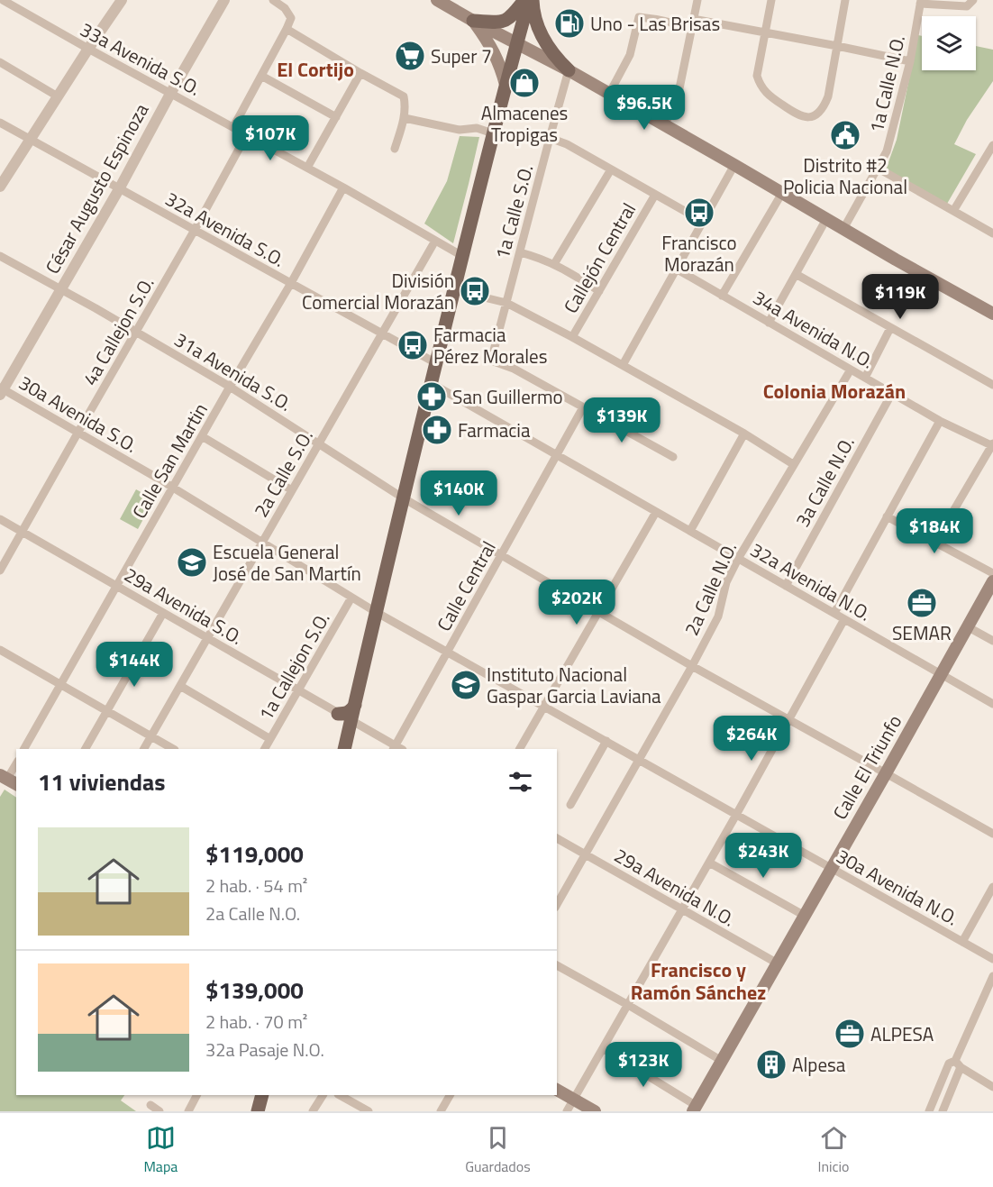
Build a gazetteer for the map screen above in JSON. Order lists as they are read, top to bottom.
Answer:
{
  "streets": {
    "main road": ["Calle El Triunfo"],
    "street": [
      "33a Avenida S.O.",
      "1a Calle N.O.",
      "César Augusto Espinoza",
      "1a Calle S.O.",
      "32a Avenida S.O.",
      "Callejón Central",
      "34a Avenida N.O.",
      "4a Callejon S.O.",
      "31a Avenida S.O.",
      "30a Avenida S.O.",
      "Calle San Martin",
      "2a Calle S.O.",
      "3a Calle N.O.",
      "32a Avenida N.O.",
      "Calle Central",
      "2a Calle N.O.",
      "29a Avenida S.O.",
      "1a Callejon S.O.",
      "29a Avenida N.O.",
      "30a Avenida N.O."
    ]
  },
  "crossings": [
    ["33a Avenida S.O.", "César Augusto Espinoza"],
    ["33a Avenida S.O.", "4a Callejon S.O."],
    ["33a Avenida S.O.", "Calle San Martin"],
    ["33a Avenida S.O.", "2a Calle S.O."],
    ["César Augusto Espinoza", "32a Avenida S.O."],
    ["César Augusto Espinoza", "31a Avenida S.O."],
    ["César Augusto Espinoza", "30a Avenida S.O."],
    ["1a Calle S.O.", "Calle Central"],
    ["32a Avenida S.O.", "4a Callejon S.O."],
    ["32a Avenida S.O.", "Calle San Martin"],
    ["32a Avenida S.O.", "2a Calle S.O."],
    ["34a Avenida N.O.", "3a Calle N.O."],
    ["34a Avenida N.O.", "2a Calle N.O."],
    ["4a Callejon S.O.", "31a Avenida S.O."],
    ["4a Callejon S.O.", "30a Avenida S.O."],
    ["4a Callejon S.O.", "29a Avenida S.O."],
    ["31a Avenida S.O.", "Calle San Martin"],
    ["31a Avenida S.O.", "2a Calle S.O."],
    ["31a Avenida S.O.", "Calle Central"],
    ["31a Avenida S.O.", "2a Calle N.O."],
    ["31a Avenida S.O.", "Calle El Triunfo"],
    ["30a Avenida S.O.", "Calle San Martin"],
    ["30a Avenida S.O.", "2a Calle S.O."],
    ["30a Avenida S.O.", "Calle Central"],
    ["30a Avenida S.O.", "1a Callejon S.O."],
    ["30a Avenida S.O.", "30a Avenida N.O."],
    ["Calle San Martin", "29a Avenida S.O."],
    ["2a Calle S.O.", "29a Avenida S.O."],
    ["3a Calle N.O.", "32a Avenida N.O."],
    ["32a Avenida N.O.", "Calle Central"],
    ["32a Avenida N.O.", "2a Calle N.O."],
    ["32a Avenida N.O.", "Calle El Triunfo"],
    ["Calle Central", "29a Avenida S.O."],
    ["Calle Central", "30a Avenida N.O."],
    ["2a Calle N.O.", "29a Avenida N.O."],
    ["2a Calle N.O.", "30a Avenida N.O."],
    ["29a Avenida S.O.", "1a Callejon S.O."],
    ["Calle El Triunfo", "29a Avenida N.O."],
    ["Calle El Triunfo", "30a Avenida N.O."]
  ],
  "districts": ["El Cortijo", "Colonia Morazán", "Francisco y Ramón Sánchez"],
  "places": {
    "fuel station": ["Uno - Las Brisas"],
    "supermarket": ["Super 7"],
    "shop": ["Almacenes Tropigas"],
    "public building": ["Distrito #2 Policia Nacional"],
    "bus stop": ["Francisco Morazán", "División Comercial Morazán", "Farmacia Pérez Morales"],
    "pharmacy": ["San Guillermo", "Farmacia"],
    "school or university": ["Escuela General José de San Martín", "Instituto Nacional Gaspar Garcia Laviana"],
    "office": ["SEMAR", "ALPESA"],
    "building": ["Alpesa"]
  },
  "page": {
    "price": [
      "$96.5K",
      "$107K",
      "$119K",
      "$139K",
      "$140K",
      "$184K",
      "$202K",
      "$144K",
      "$264K",
      "$243K",
      "$123K"
    ],
    "heading": "11 viviendas",
    "list": [
      {
        "name": "$119,000",
        "note": "2 hab. · 54 m² · 2a Calle N.O."
      },
      {
        "name": "$139,000",
        "note": "2 hab. · 70 m² · 32a Pasaje N.O."
      }
    ],
    "tabs": ["Mapa", "Guardados", "Inicio"]
  }
}
